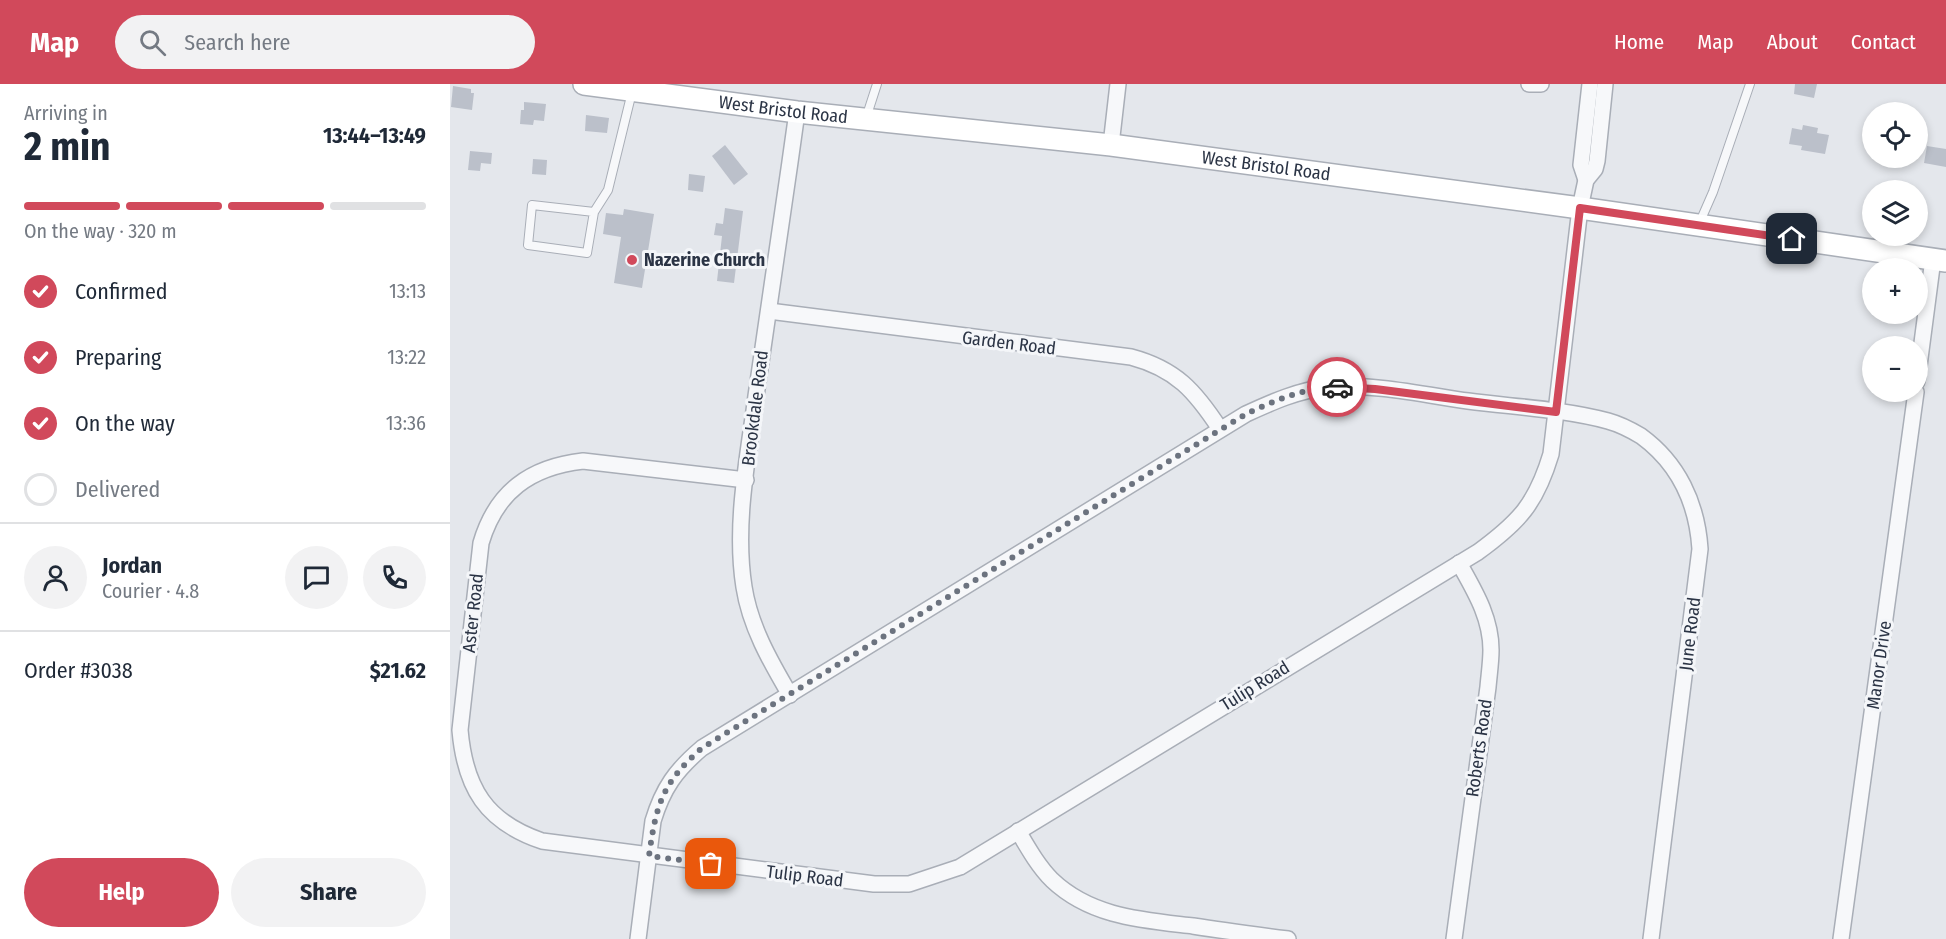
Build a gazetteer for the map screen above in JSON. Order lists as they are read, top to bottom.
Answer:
{
  "streets": {
    "main road": ["West Bristol Road"],
    "street": [
      "Garden Road",
      "Brookdale Road",
      "Aster Road",
      "June Road",
      "Manor Drive",
      "Tulip Road",
      "Roberts Road"
    ]
  },
  "crossings": [
    ["West Bristol Road", "Brookdale Road"],
    ["West Bristol Road", "Tulip Road"],
    ["Garden Road", "Brookdale Road"],
    ["Garden Road", "June Road"],
    ["Brookdale Road", "Aster Road"],
    ["Brookdale Road", "June Road"],
    ["Aster Road", "June Road"],
    ["Aster Road", "Tulip Road"],
    ["June Road", "Tulip Road"],
    ["Tulip Road", "Roberts Road"]
  ],
  "places": ["Nazerine Church"],
  "page": {
    "header": "Map",
    "search": "Search here",
    "nav": [
      "Home",
      "Map",
      "About",
      "Contact"
    ],
    "heading": ["2 min", "Arriving in", "13:44–13:49"],
    "panel": [
      "Jordan",
      "Courier · 4.8",
      "Order #3038",
      "$21.62"
    ],
    "map_buttons": ["+", "−"],
    "bar": "On the way · 320 m",
    "list": [
      ["Confirmed", "13:13"],
      ["Preparing", "13:22"],
      ["On the way", "13:36"],
      "Delivered"
    ],
    "buttons": ["Help", "Share"]
  }
}
